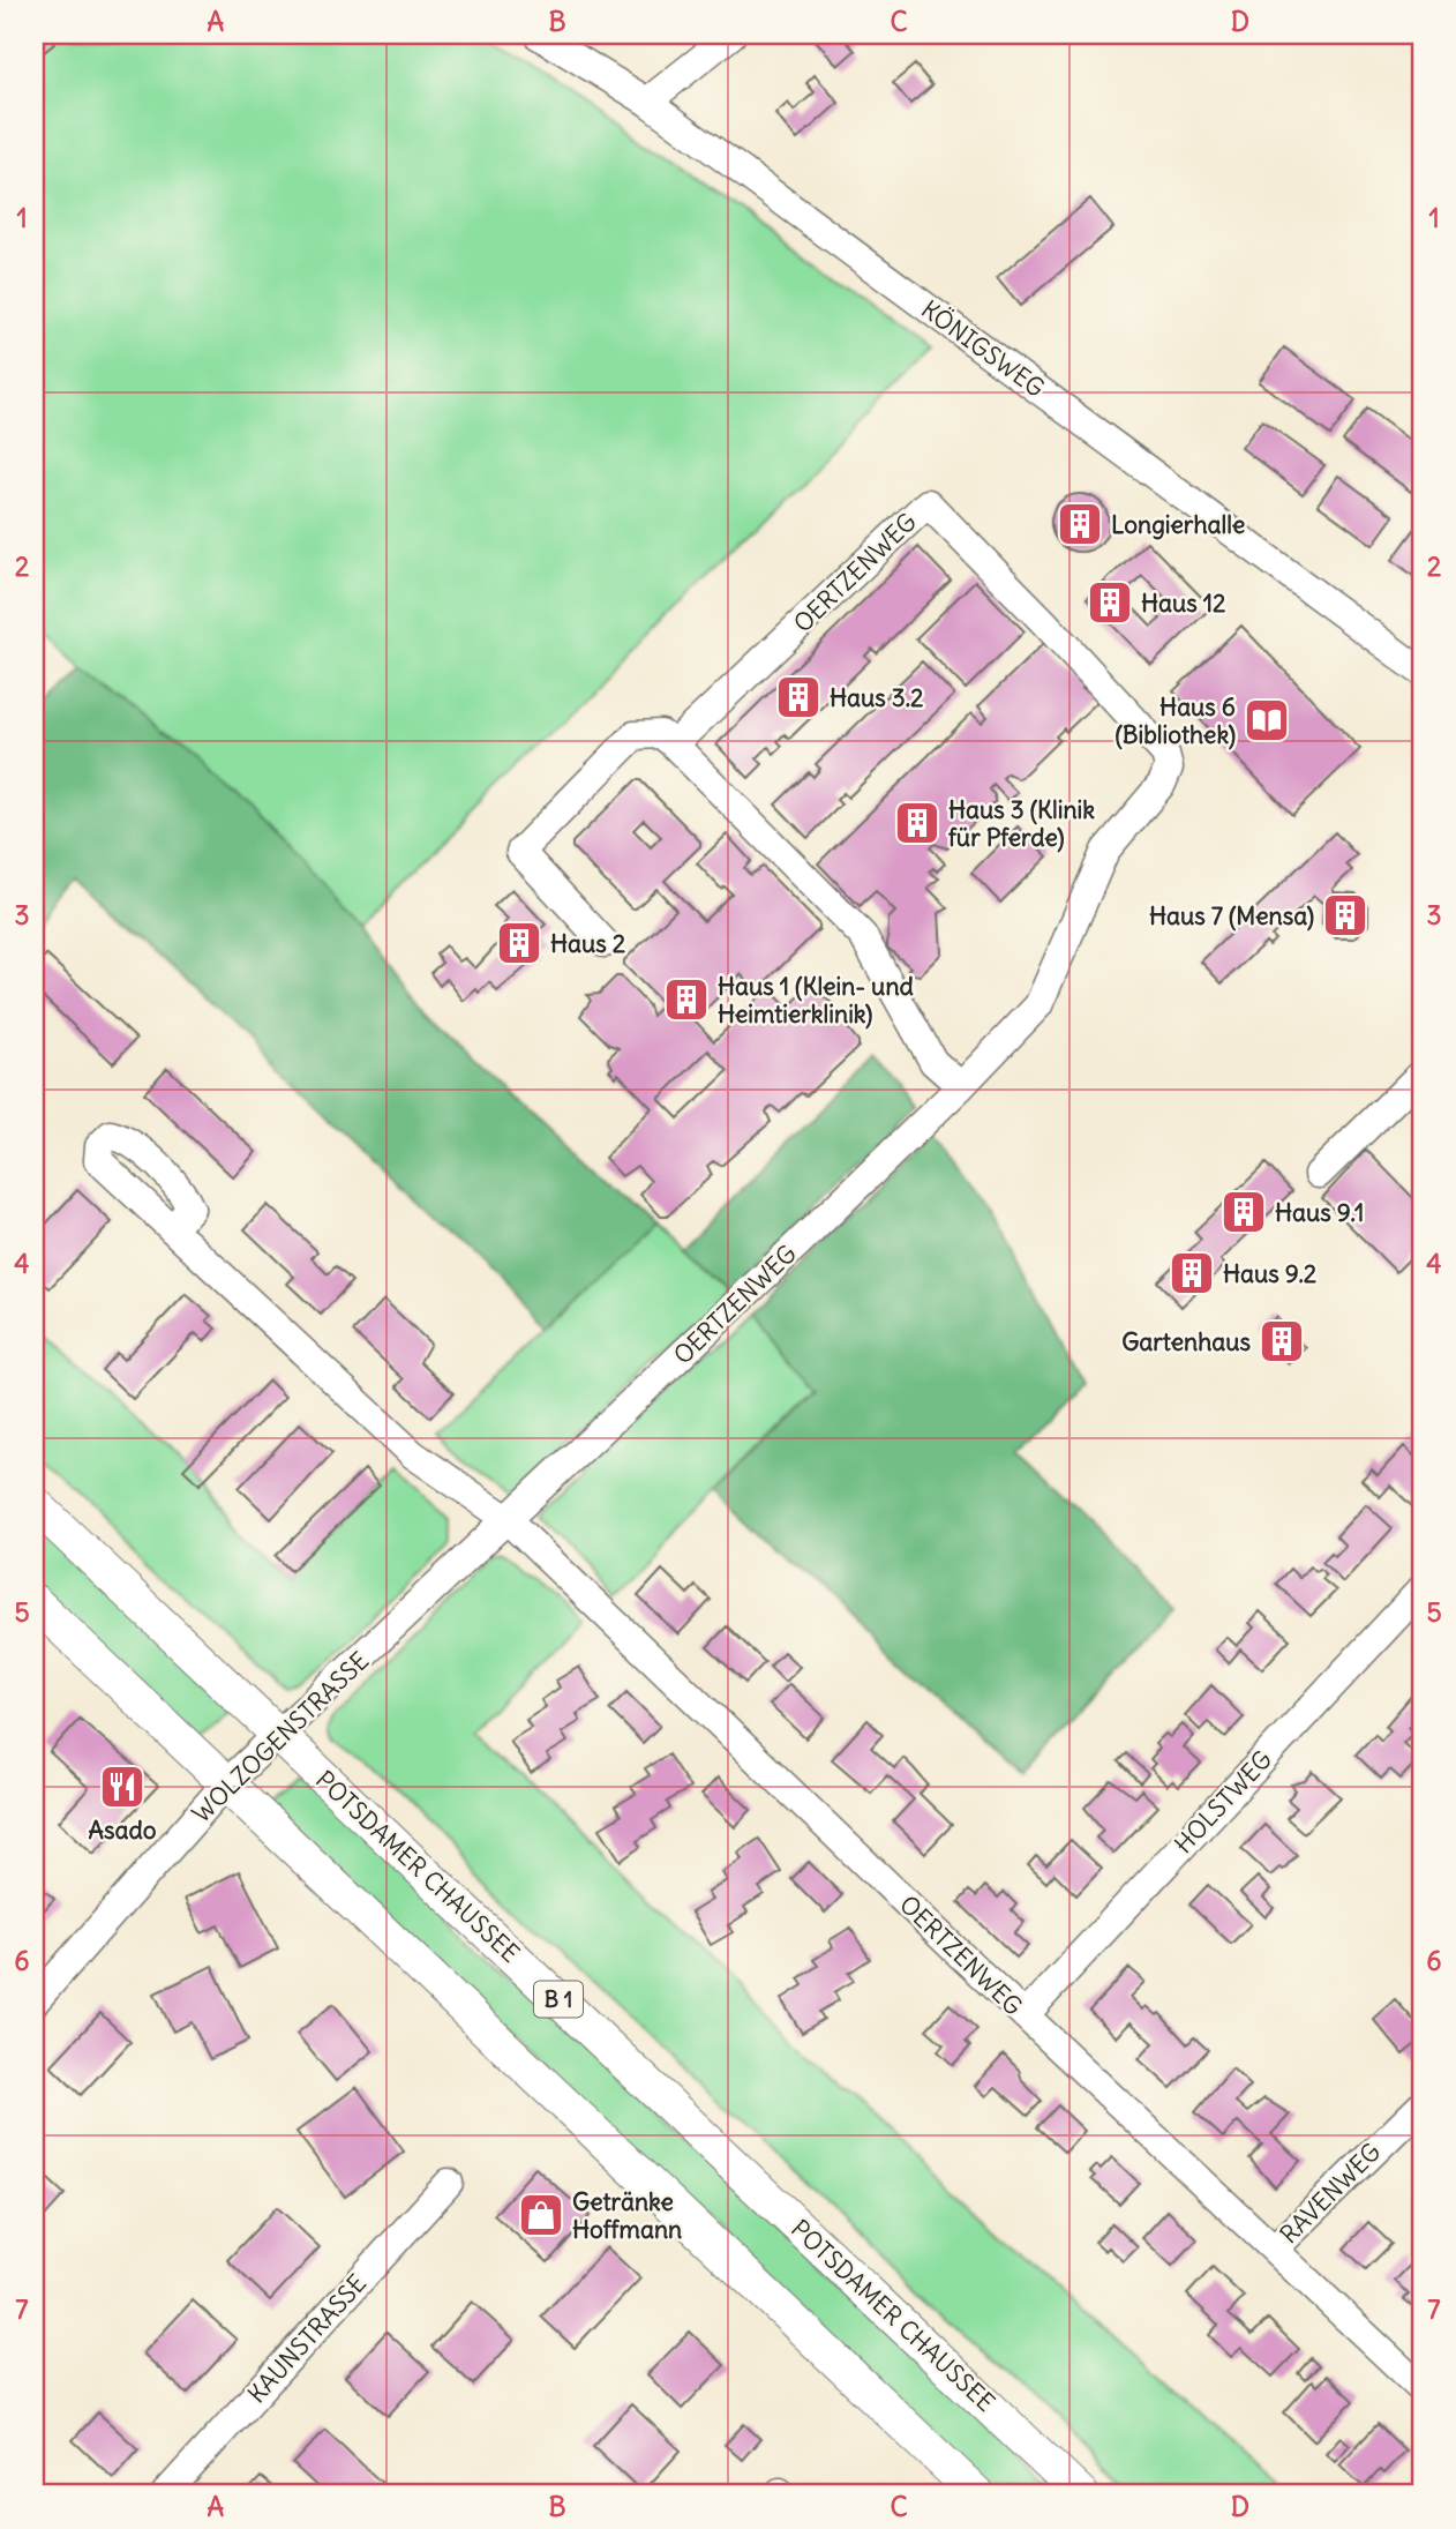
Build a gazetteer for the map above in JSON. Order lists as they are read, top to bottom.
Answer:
{
  "streets": {
    "main road": ["POTSDAMER CHAUSSEE", "B 1"],
    "street": [
      "KÖNIGSWEG",
      "OERTZENWEG",
      "WOLZOGENSTRASSE",
      "HOLSTWEG",
      "RAVENWEG",
      "KAUNSTRASSE"
    ]
  },
  "crossings": [
    ["OERTZENWEG", "WOLZOGENSTRASSE"],
    ["OERTZENWEG", "HOLSTWEG"],
    ["OERTZENWEG", "RAVENWEG"],
    ["WOLZOGENSTRASSE", "POTSDAMER CHAUSSEE"]
  ],
  "places": {
    "building": [
      "Longierhalle",
      "Haus 12",
      "Haus 3.2",
      "Haus 3 (Klinik für Pferde)",
      "Haus 7 (Mensa)",
      "Haus 2",
      "Haus 1 (Klein- und Heimtierklinik)",
      "Haus 9.1",
      "Haus 9.2",
      "Gartenhaus"
    ],
    "library": ["Haus 6 (Bibliothek)"],
    "restaurant": ["Asado"],
    "shop": ["Getränke Hoffmann"]
  },
  "grid": {
    "columns": [
      "A",
      "B",
      "C",
      "D"
    ],
    "rows": [
      "1",
      "2",
      "3",
      "4",
      "5",
      "6",
      "7"
    ]
  }
}
